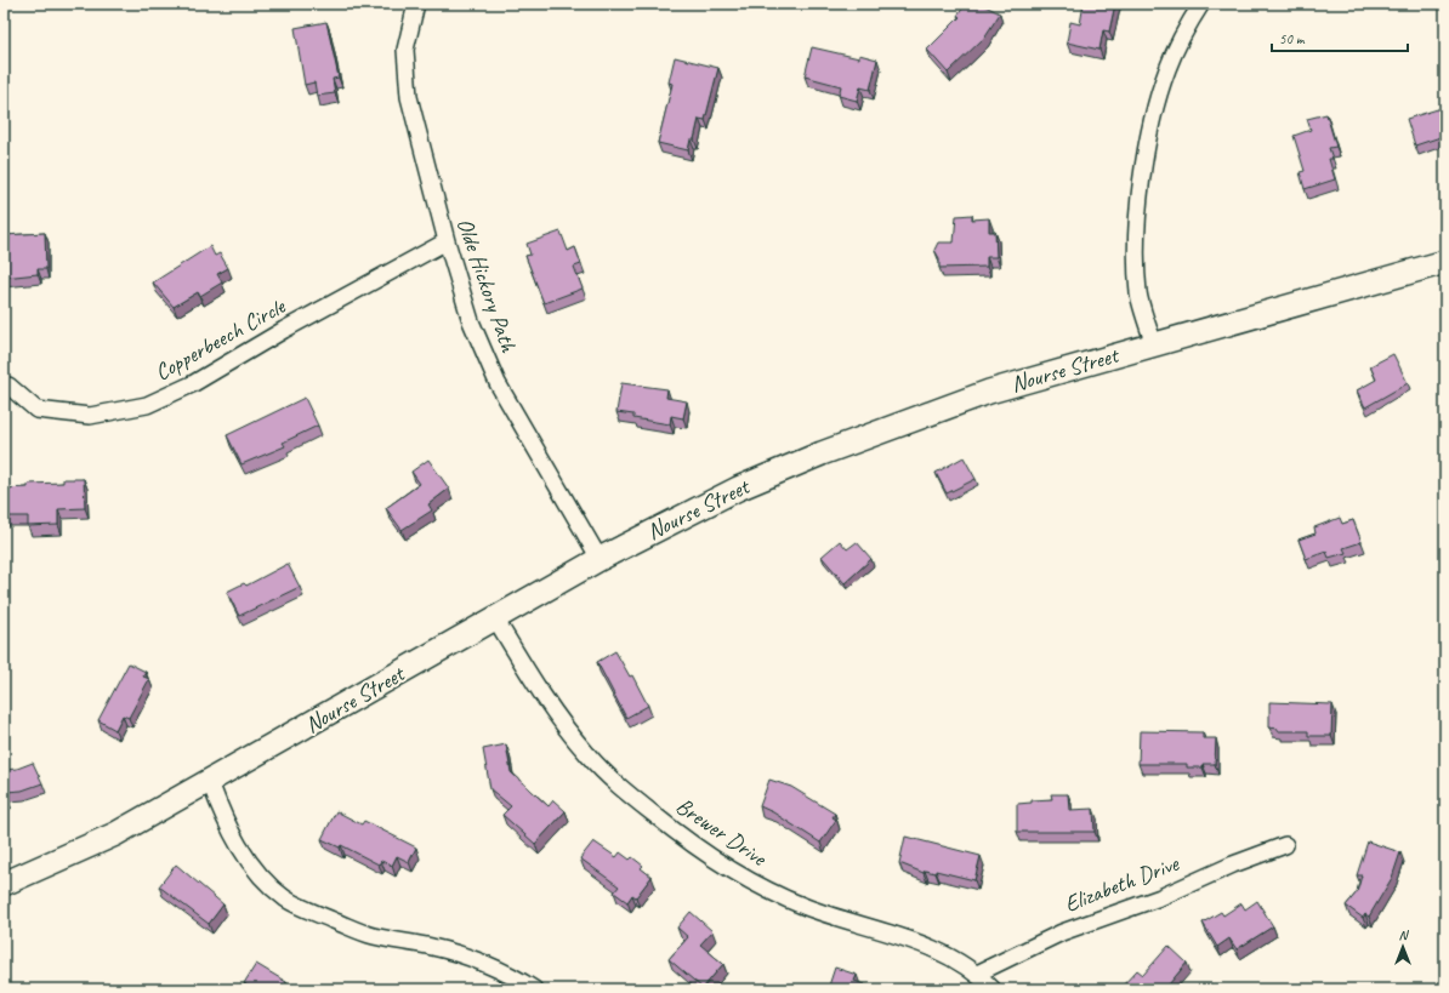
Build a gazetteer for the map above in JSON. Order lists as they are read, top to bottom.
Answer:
{
  "streets": {
    "main road": ["Nourse Street"],
    "street": [
      "Olde Hickory Path",
      "Copperbeech Circle",
      "Brewer Drive",
      "Elizabeth Drive"
    ]
  },
  "crossings": [
    ["Olde Hickory Path", "Copperbeech Circle"],
    ["Olde Hickory Path", "Nourse Street"],
    ["Nourse Street", "Brewer Drive"],
    ["Brewer Drive", "Elizabeth Drive"]
  ],
  "scale_bar": "50 m",
  "north": "top"
}
